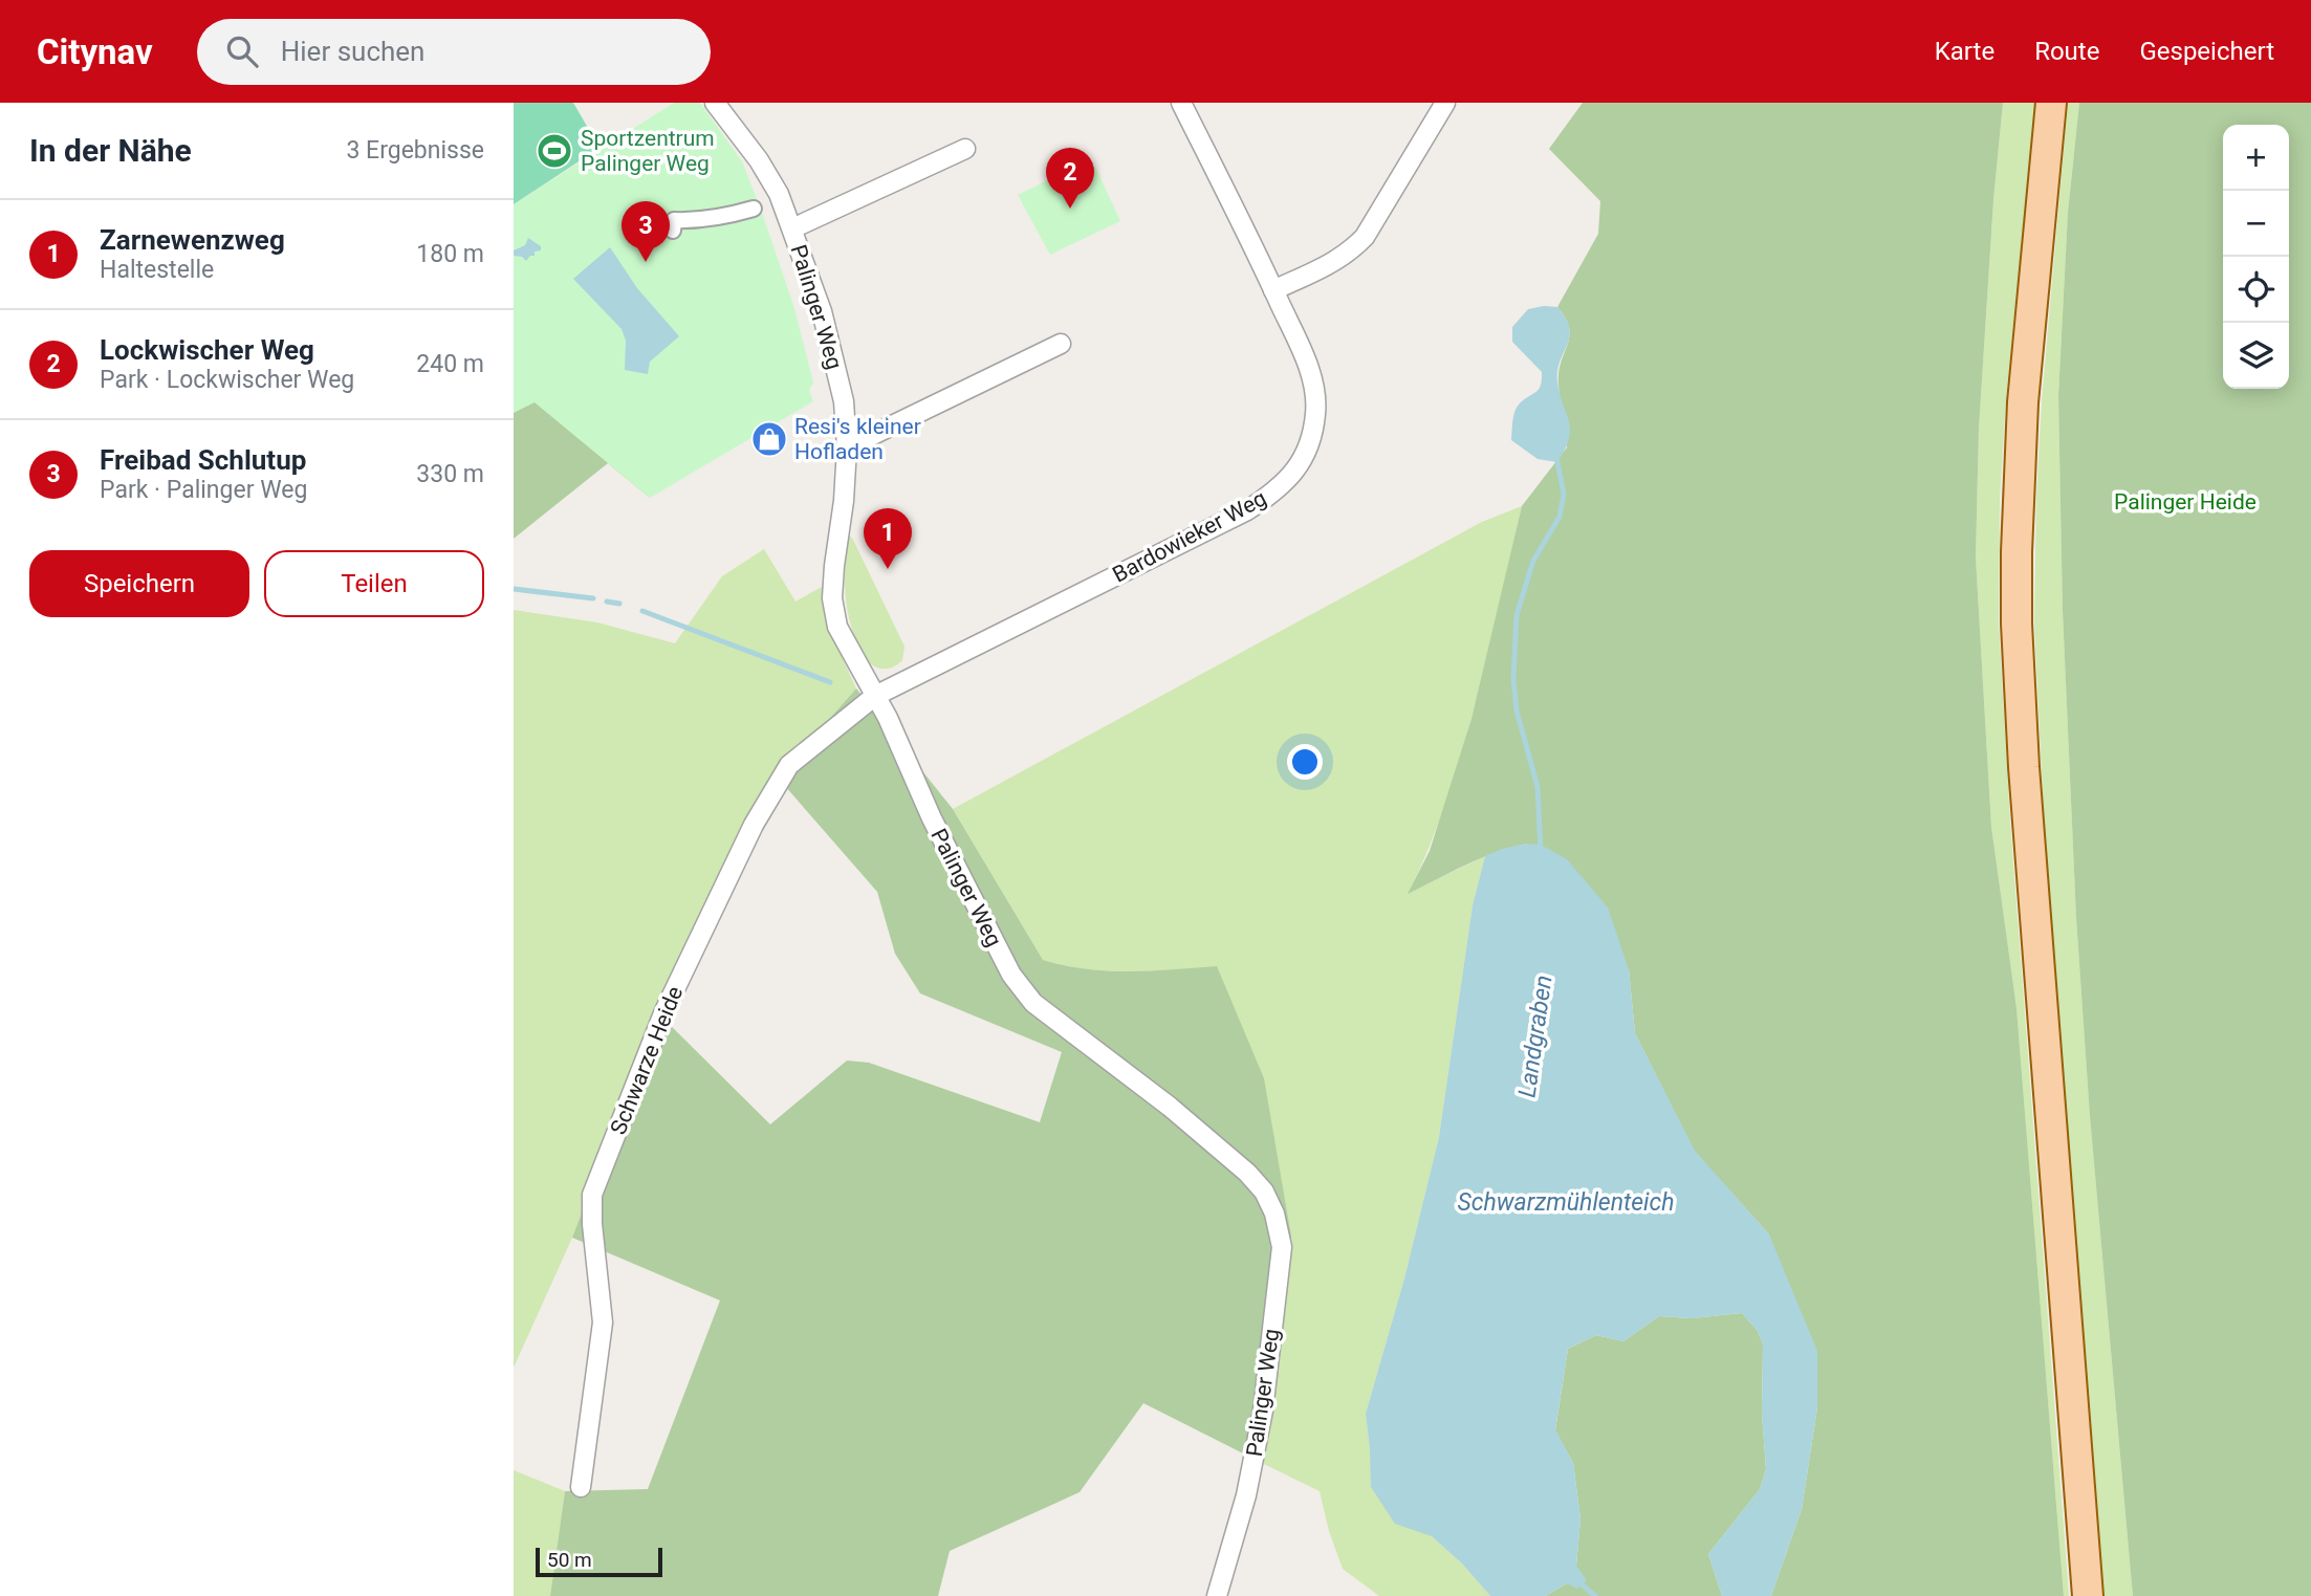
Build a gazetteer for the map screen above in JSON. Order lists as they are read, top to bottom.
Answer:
{
  "streets": {
    "street": ["Palinger Weg", "Bardowieker Weg", "Schwarze Heide"]
  },
  "crossings": [
    ["Palinger Weg", "Bardowieker Weg"],
    ["Palinger Weg", "Schwarze Heide"],
    ["Bardowieker Weg", "Schwarze Heide"]
  ],
  "water": ["Landgraben", "Schwarzmühlenteich"],
  "parks": ["Palinger Heide"],
  "places": {
    "sports": ["Sportzentrum Palinger Weg"],
    "shop": ["Resi's kleiner Hofladen"]
  },
  "scale_bar": "50 m",
  "page": {
    "header": "Citynav",
    "search": "Hier suchen",
    "nav": ["Karte", "Route", "Gespeichert"],
    "heading": ["In der Nähe", "3 Ergebnisse"],
    "map_buttons": ["+", "−"],
    "pins": ["2", "3", "1"],
    "list": [
      {
        "mark": "1",
        "name": "Zarnewenzweg",
        "note": "Haltestelle",
        "value": "180 m"
      },
      {
        "mark": "2",
        "name": "Lockwischer Weg",
        "note": "Park · Lockwischer Weg",
        "value": "240 m"
      },
      {
        "mark": "3",
        "name": "Freibad Schlutup",
        "note": "Park · Palinger Weg",
        "value": "330 m"
      }
    ],
    "buttons": ["Speichern", "Teilen"],
    "scale": "50 m"
  }
}
